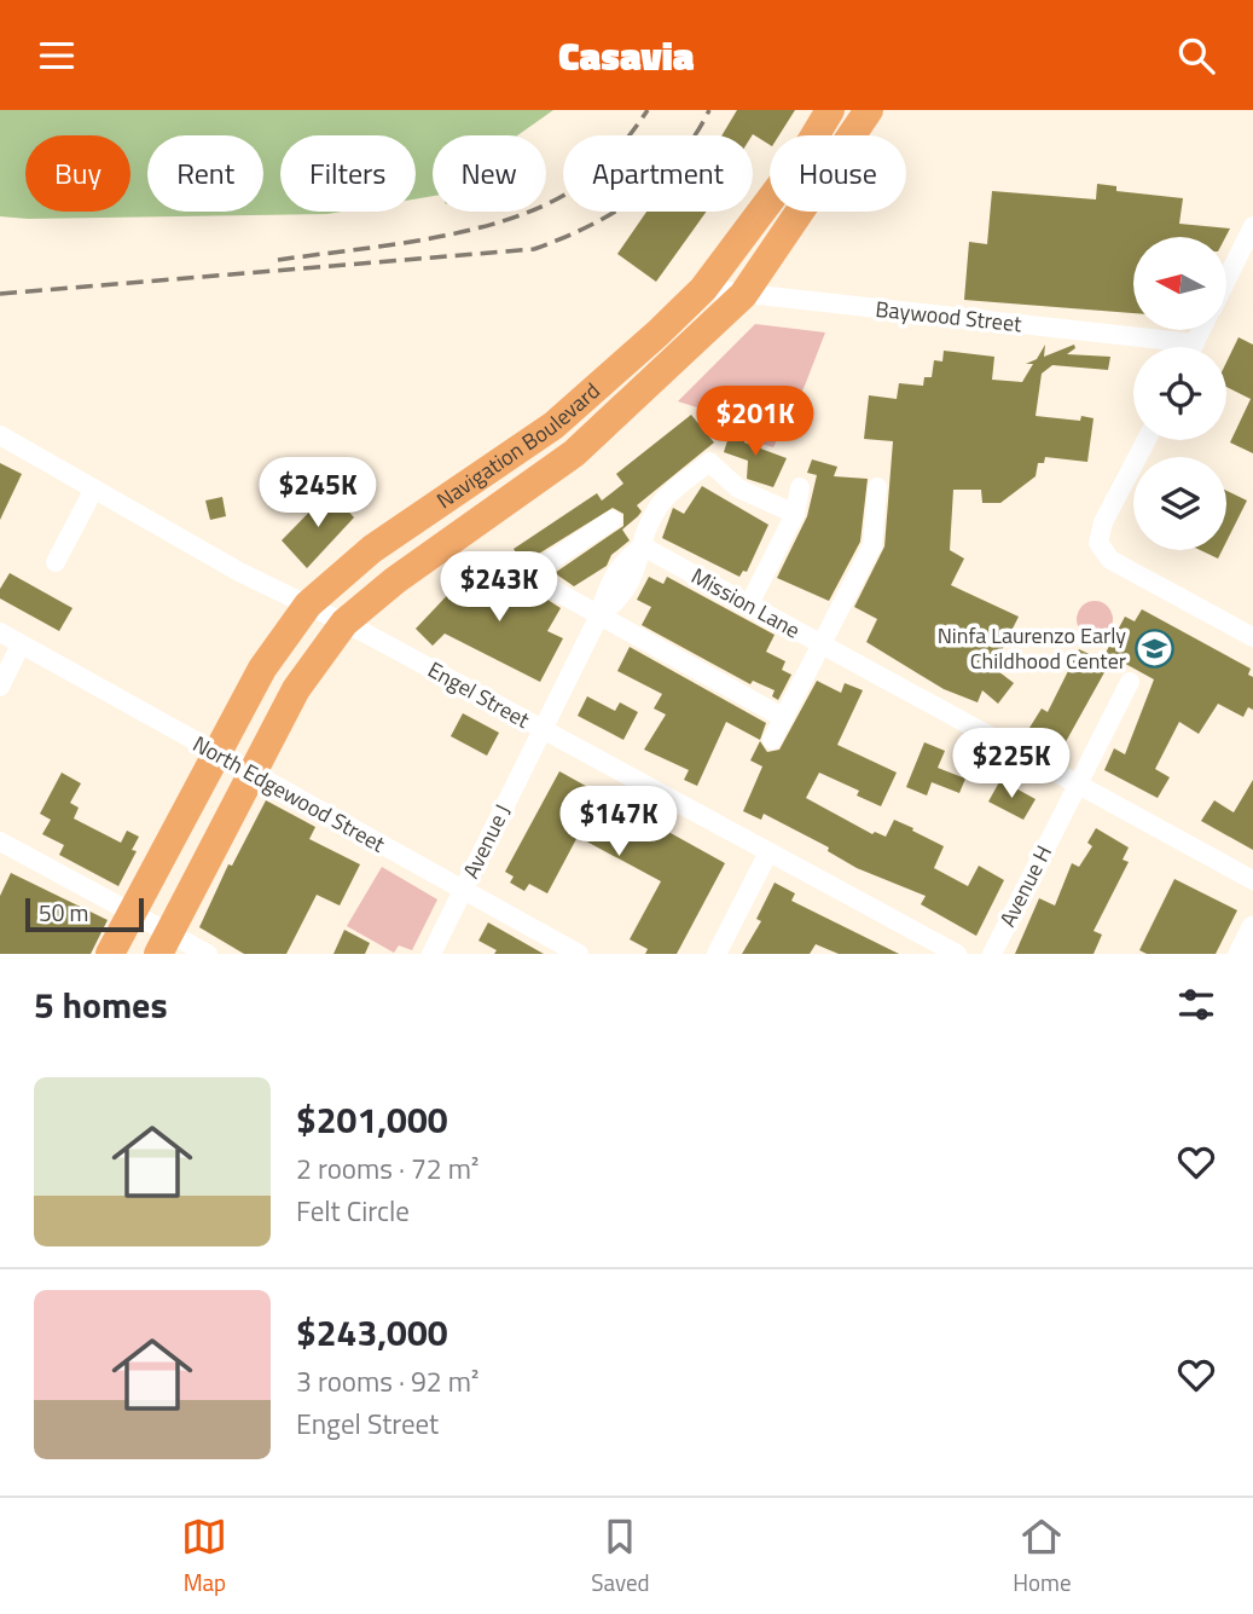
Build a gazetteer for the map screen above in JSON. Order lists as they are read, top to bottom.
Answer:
{
  "streets": {
    "main road": ["Navigation Boulevard"],
    "street": [
      "Baywood Street",
      "Mission Lane",
      "Engel Street",
      "North Edgewood Street",
      "Avenue J",
      "Avenue H"
    ]
  },
  "crossings": [
    ["Baywood Street", "Navigation Boulevard"],
    ["Navigation Boulevard", "Engel Street"],
    ["Navigation Boulevard", "North Edgewood Street"],
    ["Mission Lane", "Avenue J"],
    ["Mission Lane", "Avenue H"],
    ["Engel Street", "Avenue J"],
    ["North Edgewood Street", "Avenue J"]
  ],
  "places": {
    "school or university": ["Ninfa Laurenzo Early Childhood Center"]
  },
  "scale_bar": "50 m",
  "north": "left",
  "page": {
    "header": "Casavia",
    "chip": [
      "Buy",
      "Rent",
      "Filters",
      "New",
      "Apartment",
      "House"
    ],
    "price": [
      "$201K",
      "$245K",
      "$243K",
      "$225K",
      "$147K"
    ],
    "scale": "50 m",
    "heading": "5 homes",
    "list": [
      {
        "name": "$201,000",
        "note": "2 rooms · 72 m² · Felt Circle"
      },
      {
        "name": "$243,000",
        "note": "3 rooms · 92 m² · Engel Street"
      }
    ],
    "tabs": ["Map", "Saved", "Home"]
  }
}
